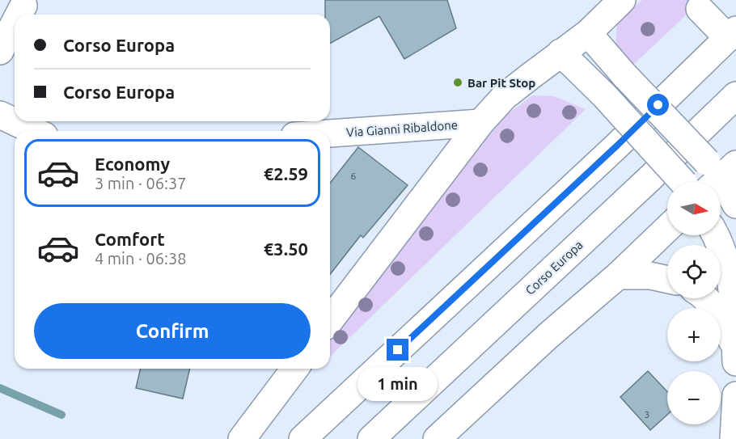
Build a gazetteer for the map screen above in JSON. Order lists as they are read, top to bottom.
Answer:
{
  "streets": {
    "main road": ["Via Gianni Ribaldone", "Corso Europa"]
  },
  "places": ["Bar Pit Stop"],
  "house_numbers": ["6", "3"],
  "north": "right",
  "page": {
    "banner": ["Corso Europa", "Corso Europa"],
    "list": [
      {
        "name": "Economy",
        "note": "3 min · 06:37",
        "value": "€2.59"
      },
      {
        "name": "Comfort",
        "note": "4 min · 06:38",
        "value": "€3.50"
      }
    ],
    "map_buttons": ["+", "−"],
    "buttons": "Confirm",
    "bubble": "1 min"
  }
}
